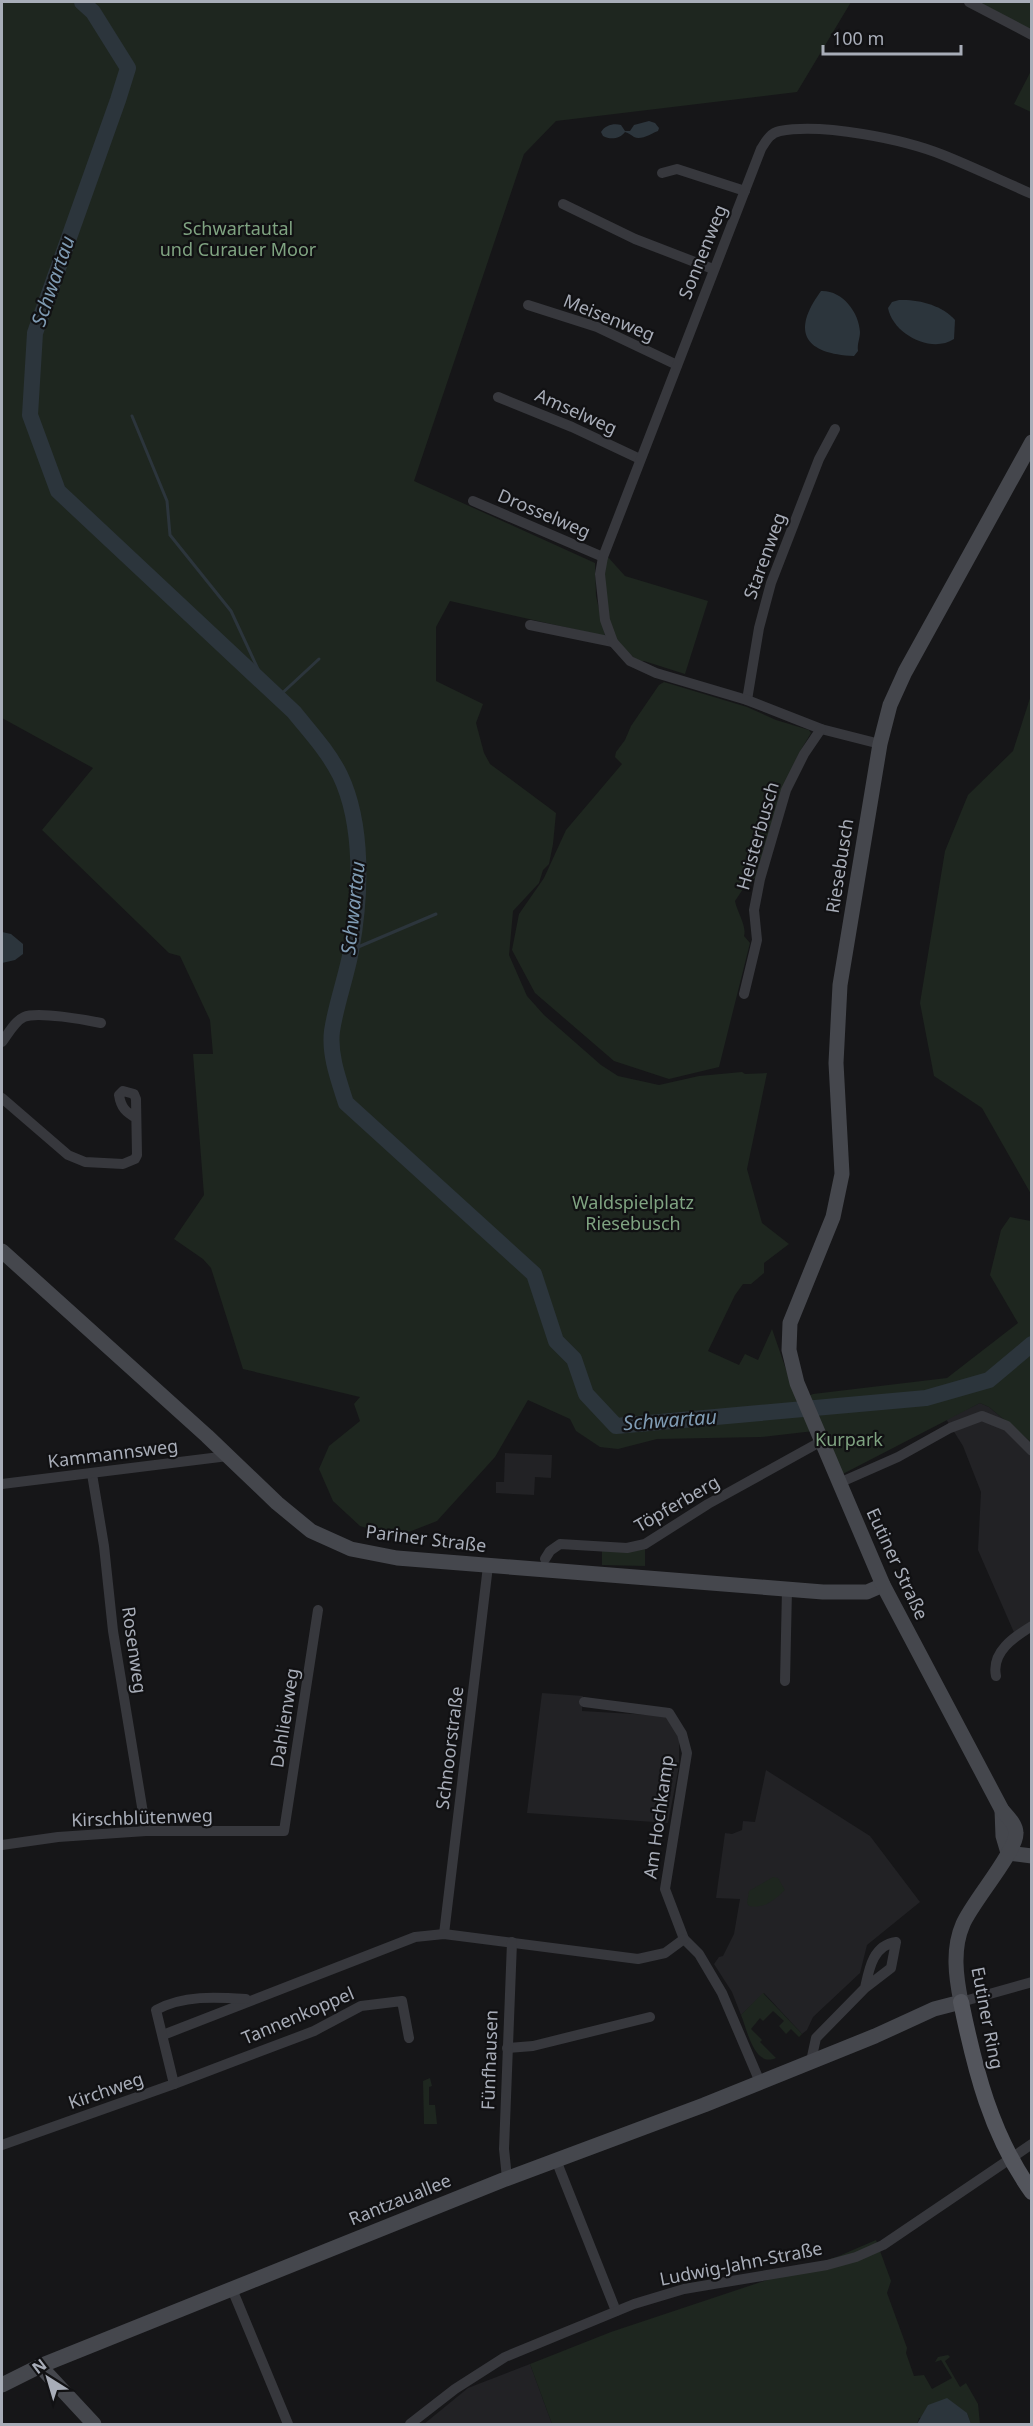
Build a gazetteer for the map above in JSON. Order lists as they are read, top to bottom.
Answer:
{
  "streets": {
    "main road": [
      "Riesebusch",
      "Pariner Straße",
      "Eutiner Straße",
      "Eutiner Ring",
      "Rantzauallee"
    ],
    "street": [
      "Sonnenweg",
      "Meisenweg",
      "Amselweg",
      "Drosselweg",
      "Starenweg",
      "Heisterbusch",
      "Kammannsweg",
      "Töpferberg",
      "Rosenweg",
      "Dahlienweg",
      "Schnoorstraße",
      "Am Hochkamp",
      "Kirschblütenweg",
      "Tannenkoppel",
      "Fünfhausen",
      "Kirchweg",
      "Ludwig-Jahn-Straße"
    ]
  },
  "crossings": [
    ["Sonnenweg", "Meisenweg"],
    ["Sonnenweg", "Amselweg"],
    ["Sonnenweg", "Drosselweg"],
    ["Sonnenweg", "Starenweg"],
    ["Sonnenweg", "Heisterbusch"],
    ["Sonnenweg", "Riesebusch"],
    ["Riesebusch", "Eutiner Straße"],
    ["Kammannsweg", "Pariner Straße"],
    ["Kammannsweg", "Rosenweg"],
    ["Töpferberg", "Eutiner Straße"],
    ["Pariner Straße", "Eutiner Straße"],
    ["Pariner Straße", "Schnoorstraße"],
    ["Eutiner Straße", "Eutiner Ring"],
    ["Rosenweg", "Kirschblütenweg"],
    ["Dahlienweg", "Kirschblütenweg"],
    ["Am Hochkamp", "Rantzauallee"],
    ["Tannenkoppel", "Kirchweg"],
    ["Eutiner Ring", "Rantzauallee"],
    ["Eutiner Ring", "Ludwig-Jahn-Straße"],
    ["Fünfhausen", "Rantzauallee"]
  ],
  "water": ["Schwartau"],
  "parks": ["Schwartautal und Curauer Moor", "Waldspielplatz Riesebusch", "Kurpark"],
  "scale_bar": "100 m",
  "north": "top left"
}
